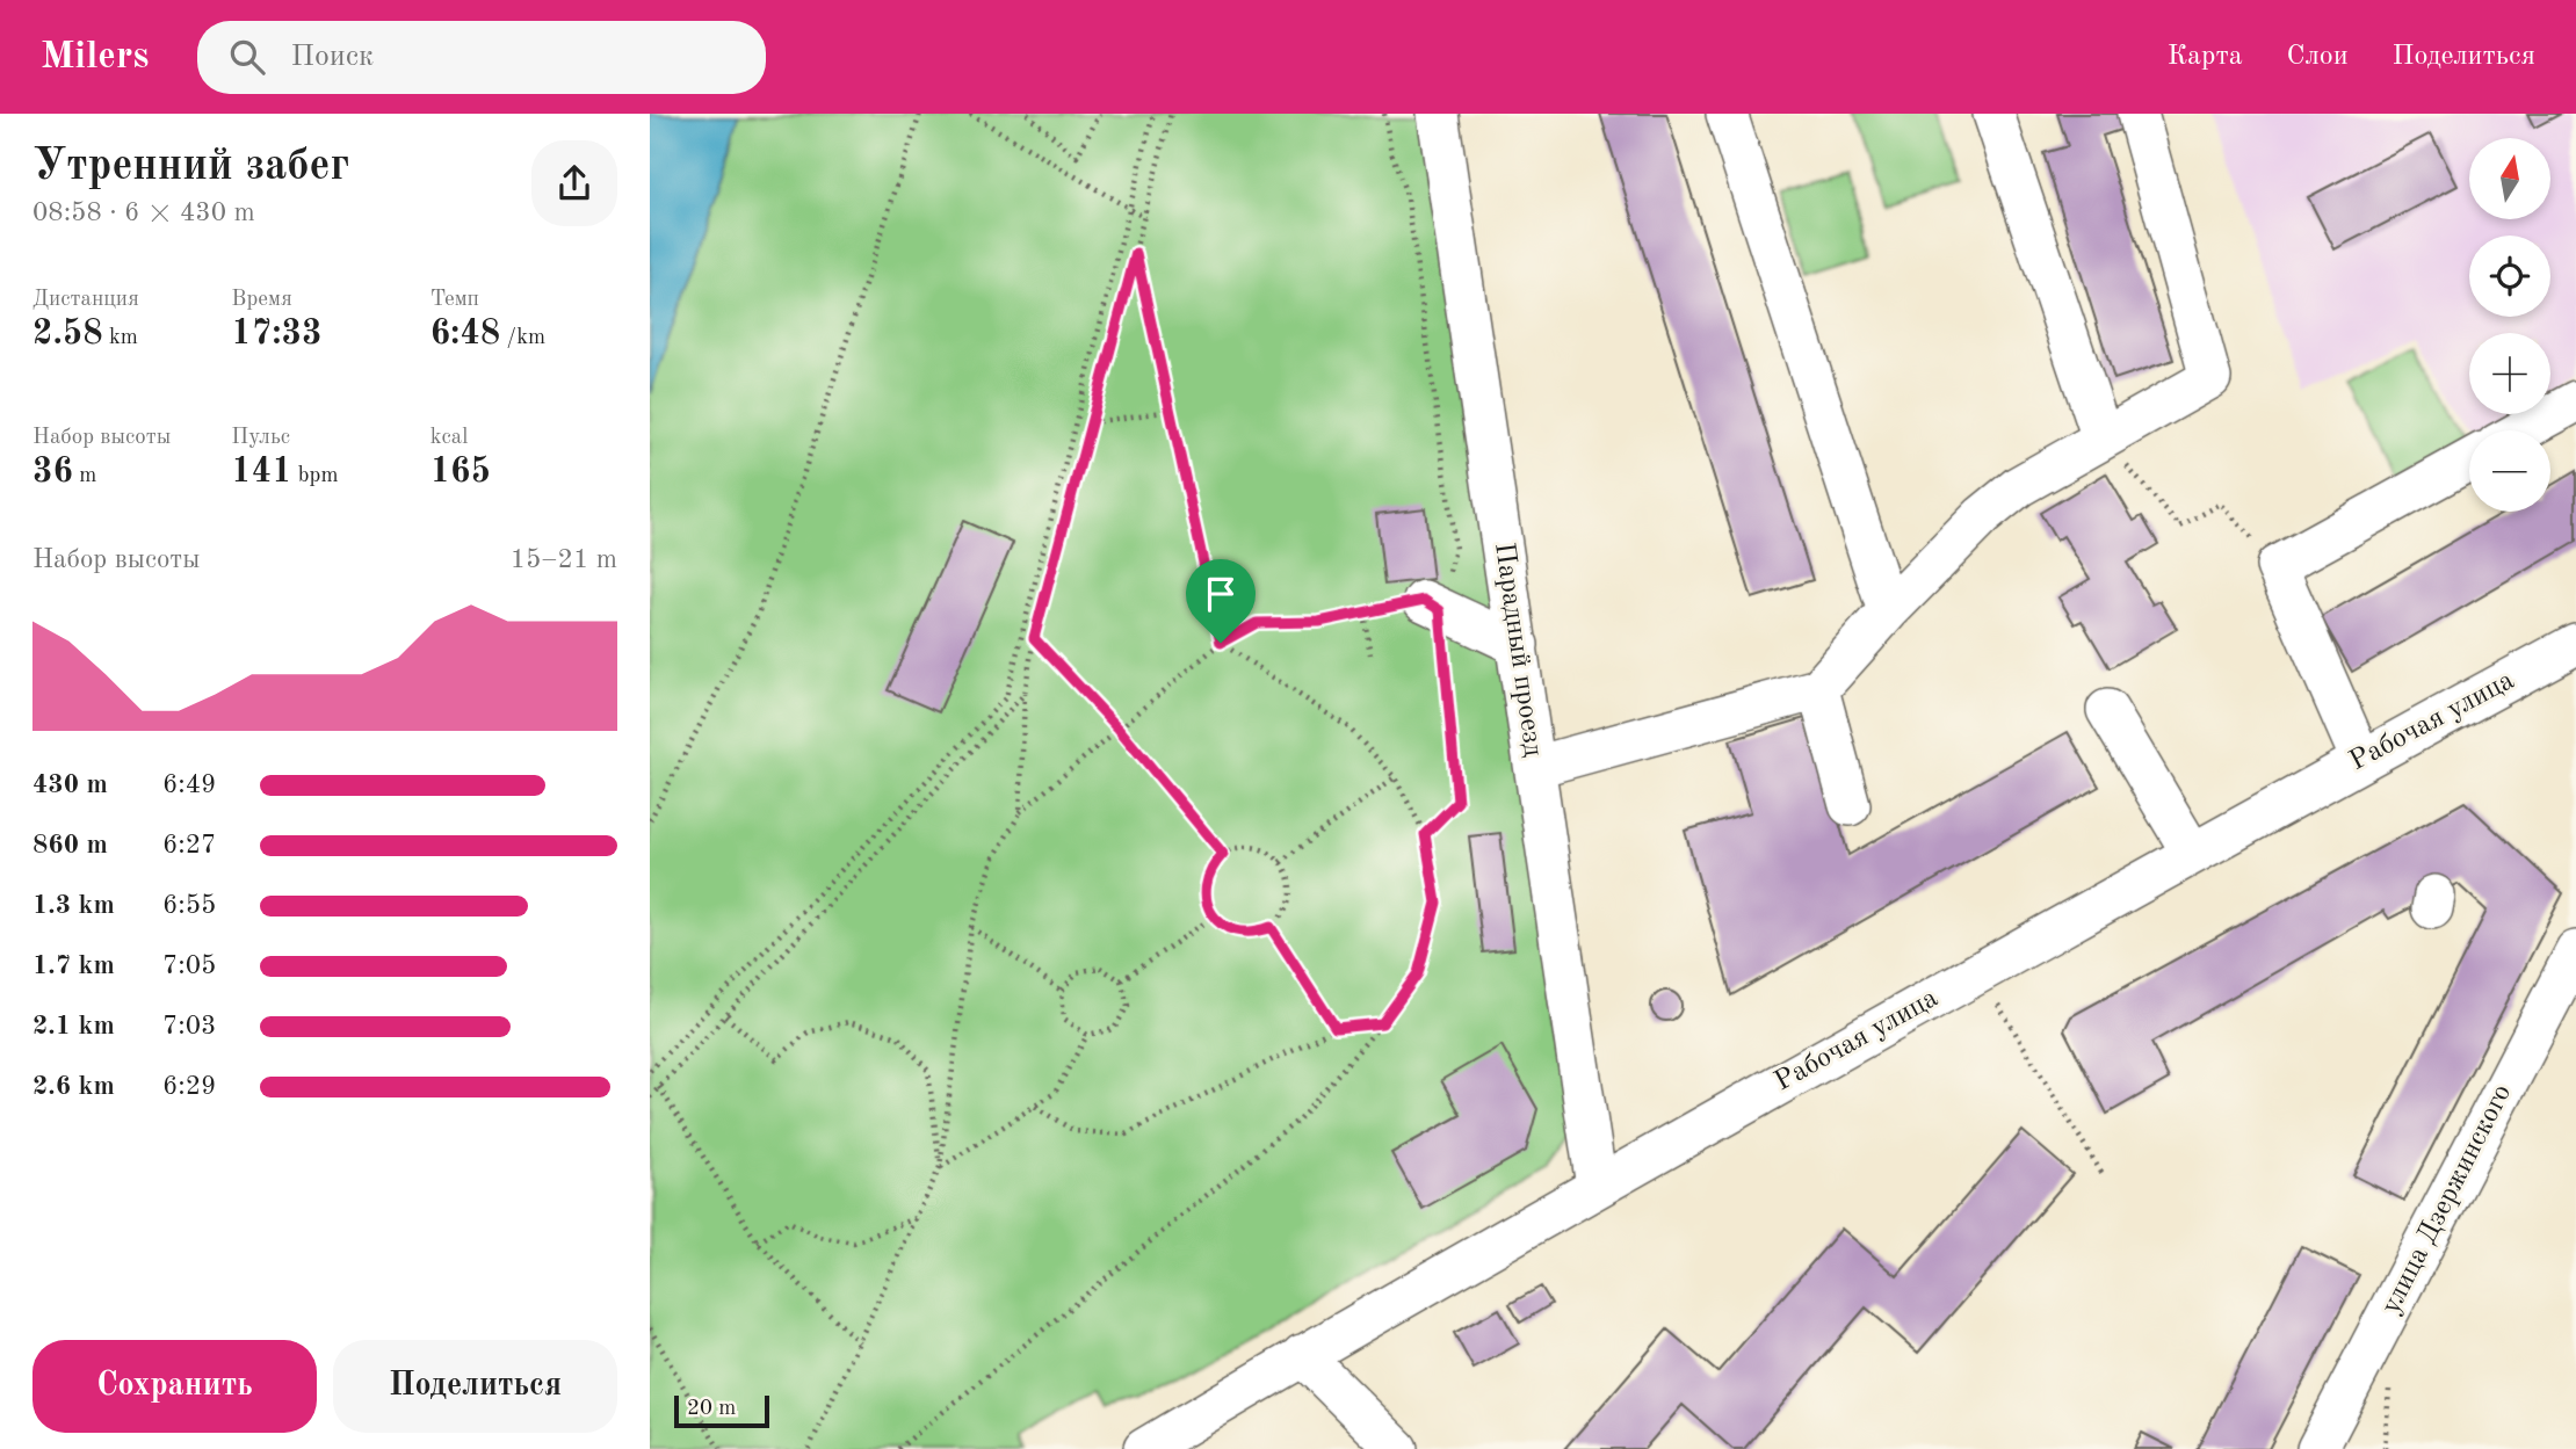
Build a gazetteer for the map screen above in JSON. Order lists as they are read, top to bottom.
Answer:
{
  "streets": {
    "street": ["Парадный проезд", "Рабочая улица", "улица Дзержинского"]
  },
  "crossings": [
    ["Парадный проезд", "Рабочая улица"]
  ],
  "scale_bar": "20 m",
  "north": "top",
  "page": {
    "header": "Milers",
    "search": "Поиск",
    "nav": ["Карта", "Слои", "Поделиться"],
    "heading": ["Утренний забег", "08:58 · 6 × 430 m"],
    "map_buttons": ["+", "−"],
    "stats": [
      ["Дистанция", "2.58 km"],
      ["Время", "17:33"],
      ["Темп", "6:48 /km"],
      ["Набор высоты", "36 m"],
      ["Пульс", "141 bpm"],
      ["kcal", "165"]
    ],
    "chart": ["Набор высоты", "15–21 m"],
    "list": [
      {
        "name": "430 m",
        "note": "6:49"
      },
      {
        "name": "860 m",
        "note": "6:27"
      },
      {
        "name": "1.3 km",
        "note": "6:55"
      },
      {
        "name": "1.7 km",
        "note": "7:05"
      },
      {
        "name": "2.1 km",
        "note": "7:03"
      },
      {
        "name": "2.6 km",
        "note": "6:29"
      }
    ],
    "buttons": ["Сохранить", "Поделиться"],
    "scale": "20 m"
  }
}
